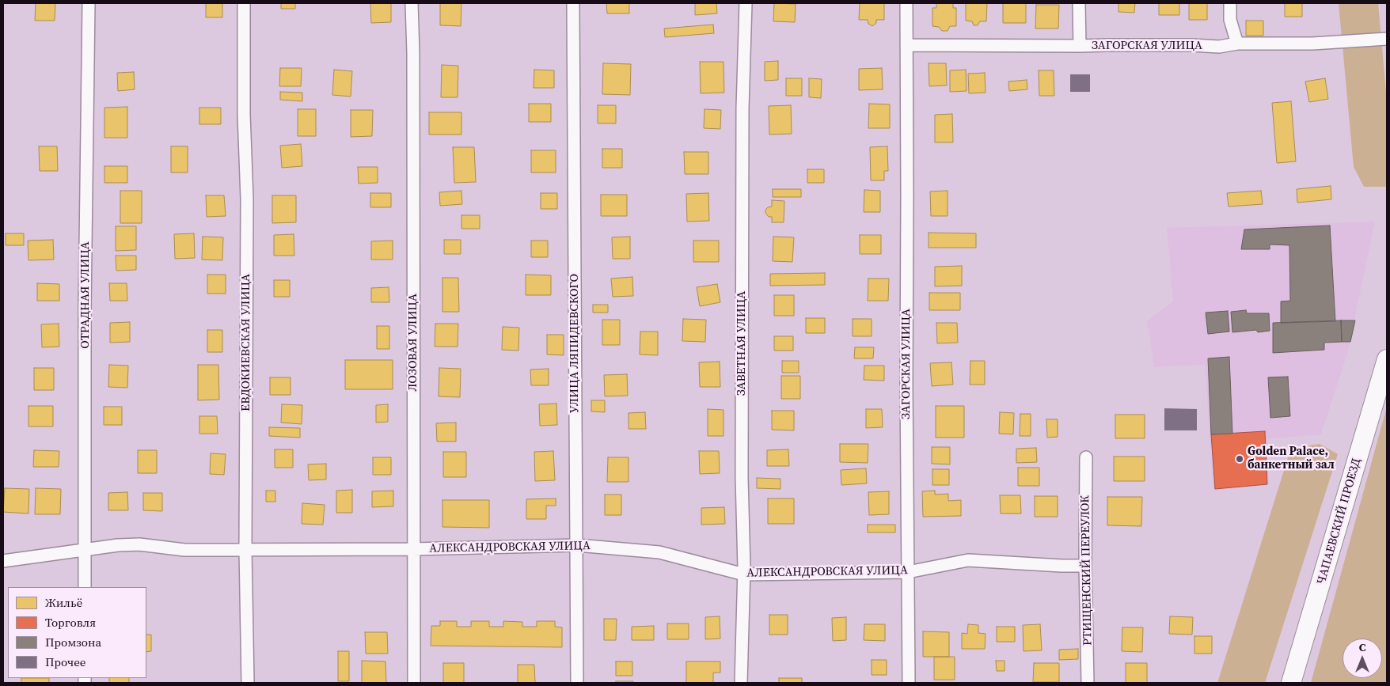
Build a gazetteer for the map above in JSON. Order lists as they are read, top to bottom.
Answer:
{
  "streets": {
    "main road": ["ЧАПАЕВСКИЙ ПРОЕЗД"],
    "street": [
      "ЗАГОРСКАЯ УЛИЦА",
      "ОТРАДНАЯ УЛИЦА",
      "ЕВДОКИЕВСКАЯ УЛИЦА",
      "ЛОЗОВАЯ УЛИЦА",
      "УЛИЦА ЛЯПИДЕВСКОГО",
      "ЗАВЕТНАЯ УЛИЦА",
      "АЛЕКСАНДРОВСКАЯ УЛИЦА",
      "РТИЩЕНСКИЙ ПЕРЕУЛОК"
    ]
  },
  "crossings": [
    ["ЗАГОРСКАЯ УЛИЦА", "АЛЕКСАНДРОВСКАЯ УЛИЦА"],
    ["ОТРАДНАЯ УЛИЦА", "АЛЕКСАНДРОВСКАЯ УЛИЦА"],
    ["ЕВДОКИЕВСКАЯ УЛИЦА", "АЛЕКСАНДРОВСКАЯ УЛИЦА"],
    ["ЛОЗОВАЯ УЛИЦА", "АЛЕКСАНДРОВСКАЯ УЛИЦА"],
    ["УЛИЦА ЛЯПИДЕВСКОГО", "АЛЕКСАНДРОВСКАЯ УЛИЦА"],
    ["ЗАВЕТНАЯ УЛИЦА", "АЛЕКСАНДРОВСКАЯ УЛИЦА"],
    ["АЛЕКСАНДРОВСКАЯ УЛИЦА", "РТИЩЕНСКИЙ ПЕРЕУЛОК"]
  ],
  "places": ["Golden Palace, банкетный зал"],
  "legend": [
    "Жильё",
    "Торговля",
    "Промзона",
    "Прочее"
  ],
  "north": "top"
}
